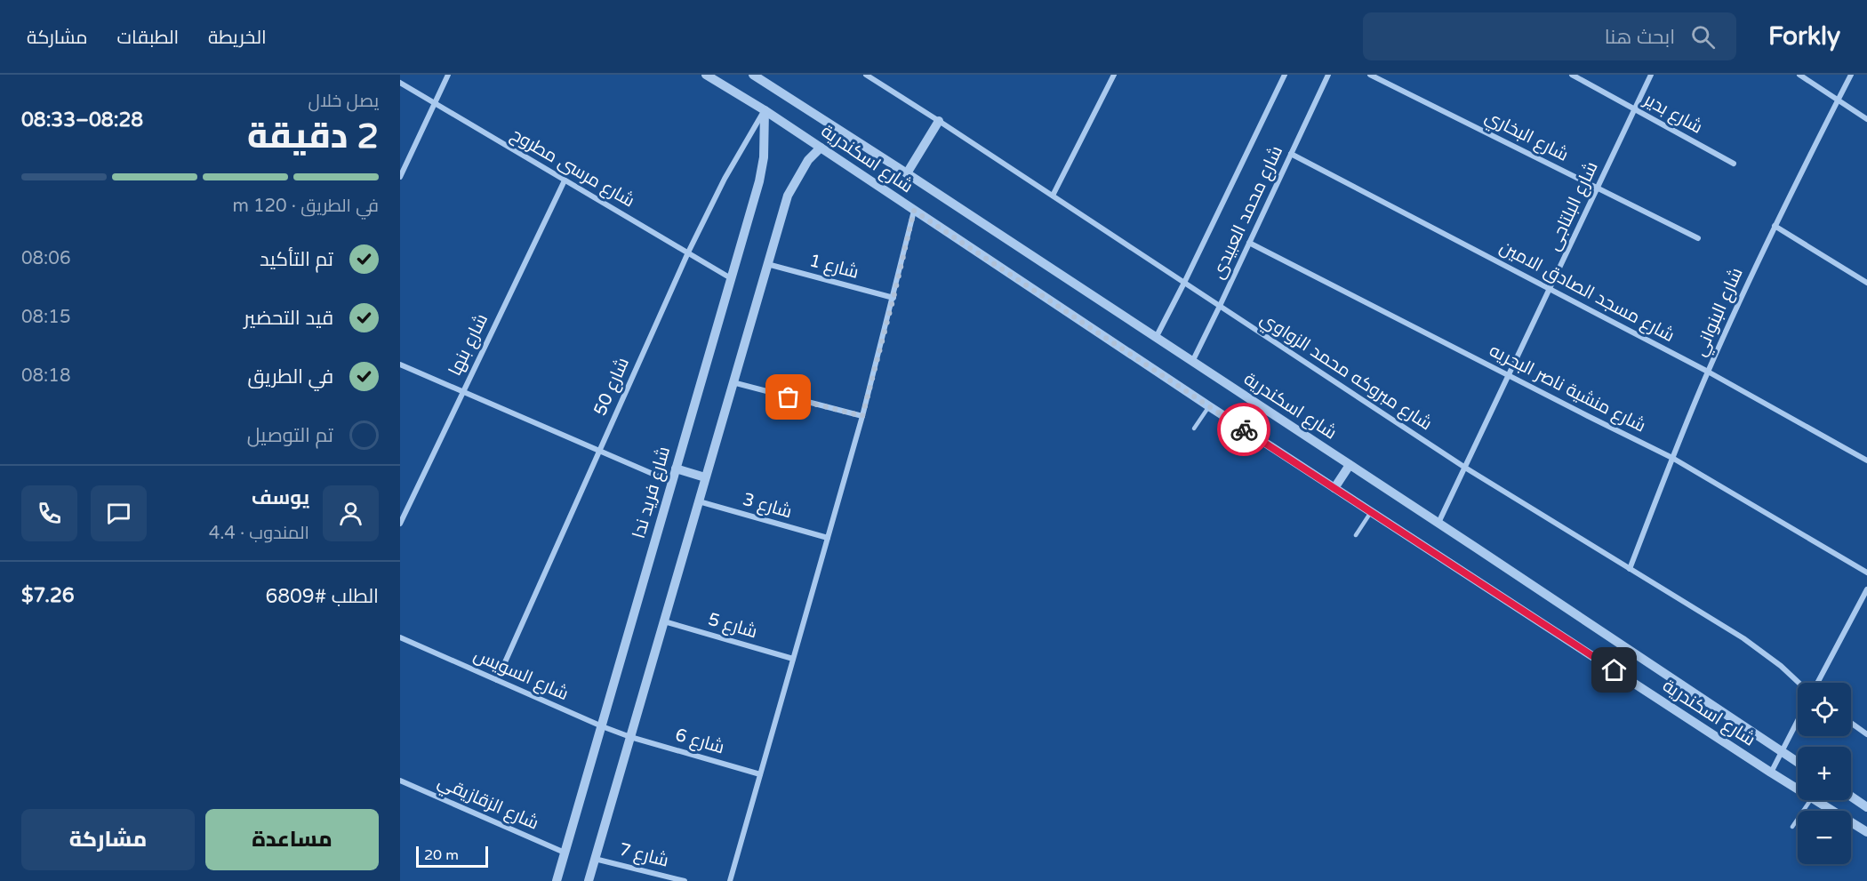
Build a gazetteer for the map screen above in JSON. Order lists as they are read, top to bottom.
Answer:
{
  "streets": {
    "street": [
      "شارع بدير",
      "شارع البخاري",
      "شارع اسكندرية",
      "شارع مرسى مطروح",
      "شارع البلتاجى",
      "شارع محمد العبيدى",
      "شارع 1",
      "شارع مسجد الصادق الامين",
      "شارع البنواني",
      "شارع بنها",
      "شارع مبروكه محمد الزواوي",
      "شارع 50",
      "شارع منشية ناصر البحريه",
      "شارع فريد ندا",
      "شارع 3",
      "شارع 5",
      "شارع السويس",
      "شارع 6",
      "شارع الزقازيقي",
      "شارع 7"
    ]
  },
  "crossings": [
    ["شارع بدير", "شارع البلتاجى"],
    ["شارع البخاري", "شارع البلتاجى"],
    ["شارع اسكندرية", "شارع البلتاجى"],
    ["شارع اسكندرية", "شارع محمد العبيدى"],
    ["شارع اسكندرية", "شارع 50"],
    ["شارع اسكندرية", "شارع فريد ندا"],
    ["شارع مرسى مطروح", "شارع بنها"],
    ["شارع مرسى مطروح", "شارع 50"],
    ["شارع مرسى مطروح", "شارع فريد ندا"],
    ["شارع البلتاجى", "شارع مسجد الصادق الامين"],
    ["شارع البلتاجى", "شارع مبروكه محمد الزواوي"],
    ["شارع البلتاجى", "شارع منشية ناصر البحريه"],
    ["شارع محمد العبيدى", "شارع مسجد الصادق الامين"],
    ["شارع محمد العبيدى", "شارع مبروكه محمد الزواوي"],
    ["شارع محمد العبيدى", "شارع منشية ناصر البحريه"],
    ["شارع مسجد الصادق الامين", "شارع البنواني"],
    ["شارع البنواني", "شارع مبروكه محمد الزواوي"],
    ["شارع البنواني", "شارع منشية ناصر البحريه"],
    ["شارع 50", "شارع فريد ندا"],
    ["شارع 50", "شارع السويس"],
    ["شارع فريد ندا", "شارع السويس"],
    ["شارع فريد ندا", "شارع الزقازيقي"],
    ["شارع السويس", "شارع 6"]
  ],
  "scale_bar": "20 m",
  "page": {
    "header": "Forkly",
    "search": "ابحث هنا",
    "nav": ["الخريطة", "الطبقات", "مشاركة"],
    "heading": ["2 دقيقة", "يصل خلال", "08:28–08:33"],
    "panel": [
      "يوسف",
      "المندوب · 4.4",
      "الطلب #6809",
      "$7.26"
    ],
    "bar": "في الطريق · 120 m",
    "list": [
      ["تم التأكيد", "08:06"],
      ["قيد التحضير", "08:15"],
      ["في الطريق", "08:18"],
      "تم التوصيل"
    ],
    "map_buttons": ["+", "−"],
    "buttons": ["مساعدة", "مشاركة"],
    "scale": "20 m"
  }
}
